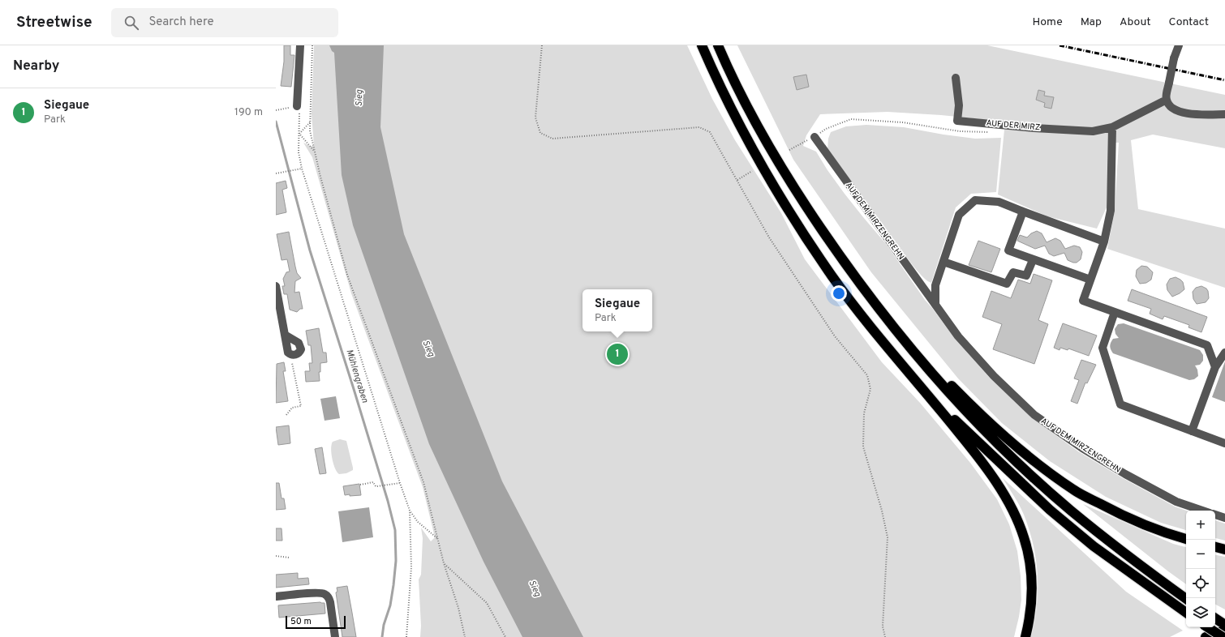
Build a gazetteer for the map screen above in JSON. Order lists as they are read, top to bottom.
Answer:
{
  "streets": {
    "street": ["AUF DER MIRZ", "AUF DEM MIRZENGREHN"]
  },
  "water": ["Sieg", "Mühlengraben"],
  "scale_bar": "50 m",
  "page": {
    "header": "Streetwise",
    "search": "Search here",
    "nav": [
      "Home",
      "Map",
      "About",
      "Contact"
    ],
    "heading": "Nearby",
    "list": [
      {
        "mark": "1",
        "name": "Siegaue",
        "note": "Park",
        "value": "190 m"
      }
    ],
    "popup": ["Siegaue", "Park"],
    "pins": "1",
    "map_buttons": ["+", "−"],
    "scale": "50 m"
  }
}
